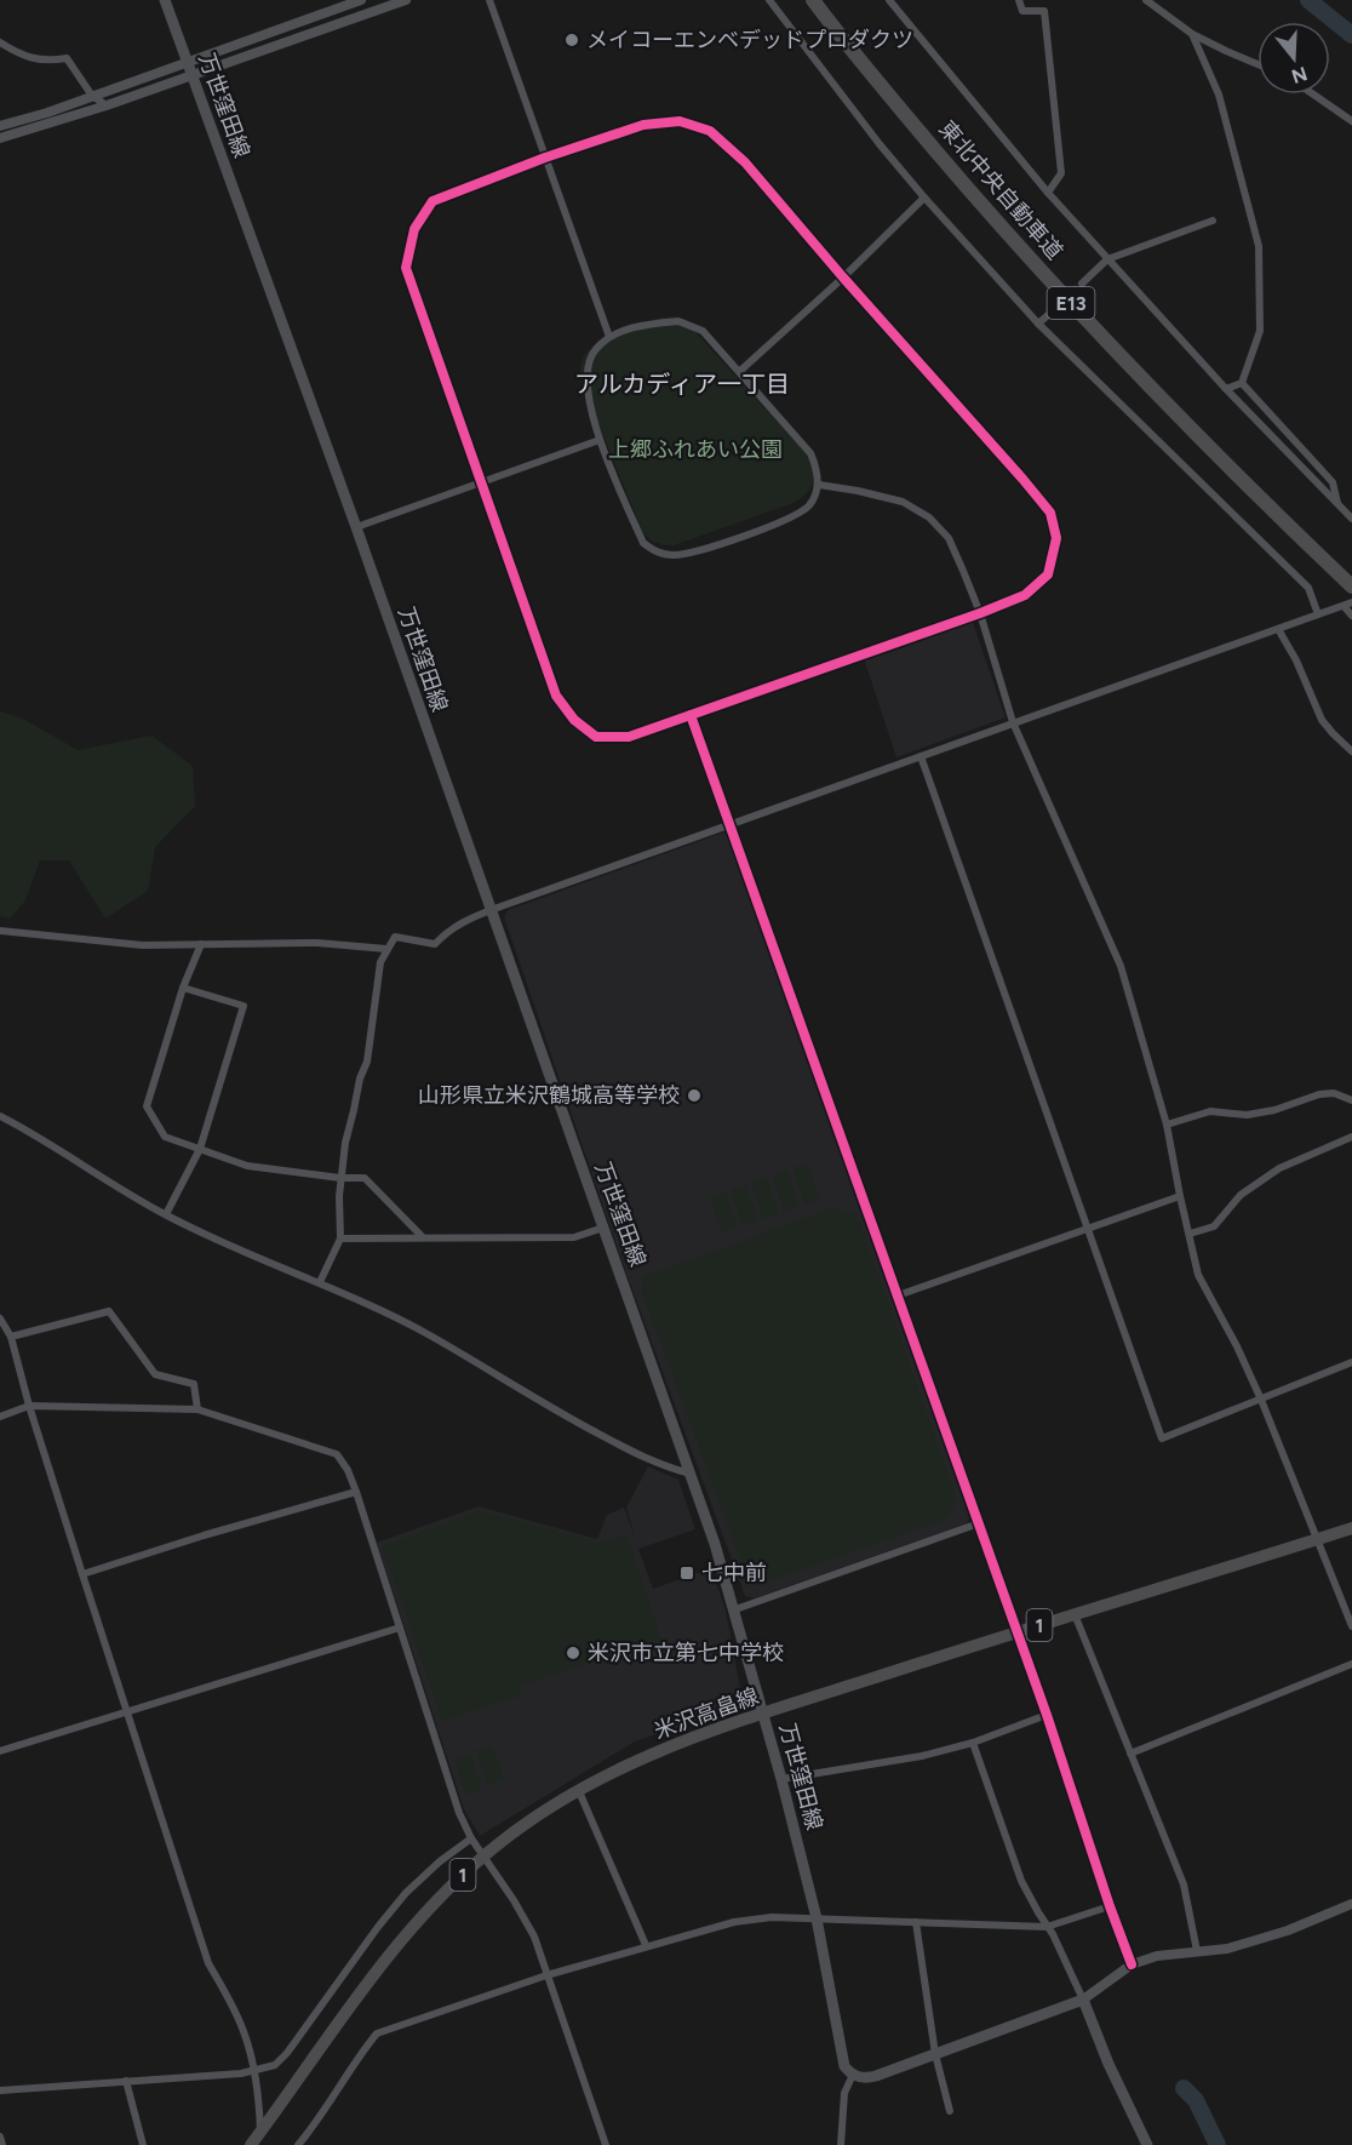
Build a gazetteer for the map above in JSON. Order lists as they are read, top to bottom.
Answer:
{
  "streets": {
    "highway": ["東北中央自動車道", "E13"],
    "main road": ["万世窪田線", "1", "米沢高畠線"]
  },
  "crossings": [
    ["万世窪田線", "米沢高畠線"]
  ],
  "districts": ["アルカディア一丁目"],
  "parks": ["上郷ふれあい公園"],
  "places": {
    "other": ["メイコーエンベデッドプロダクツ", "山形県立米沢鶴城高等学校", "米沢市立第七中学校"],
    "transit": ["七中前"]
  },
  "north": "bottom"
}
